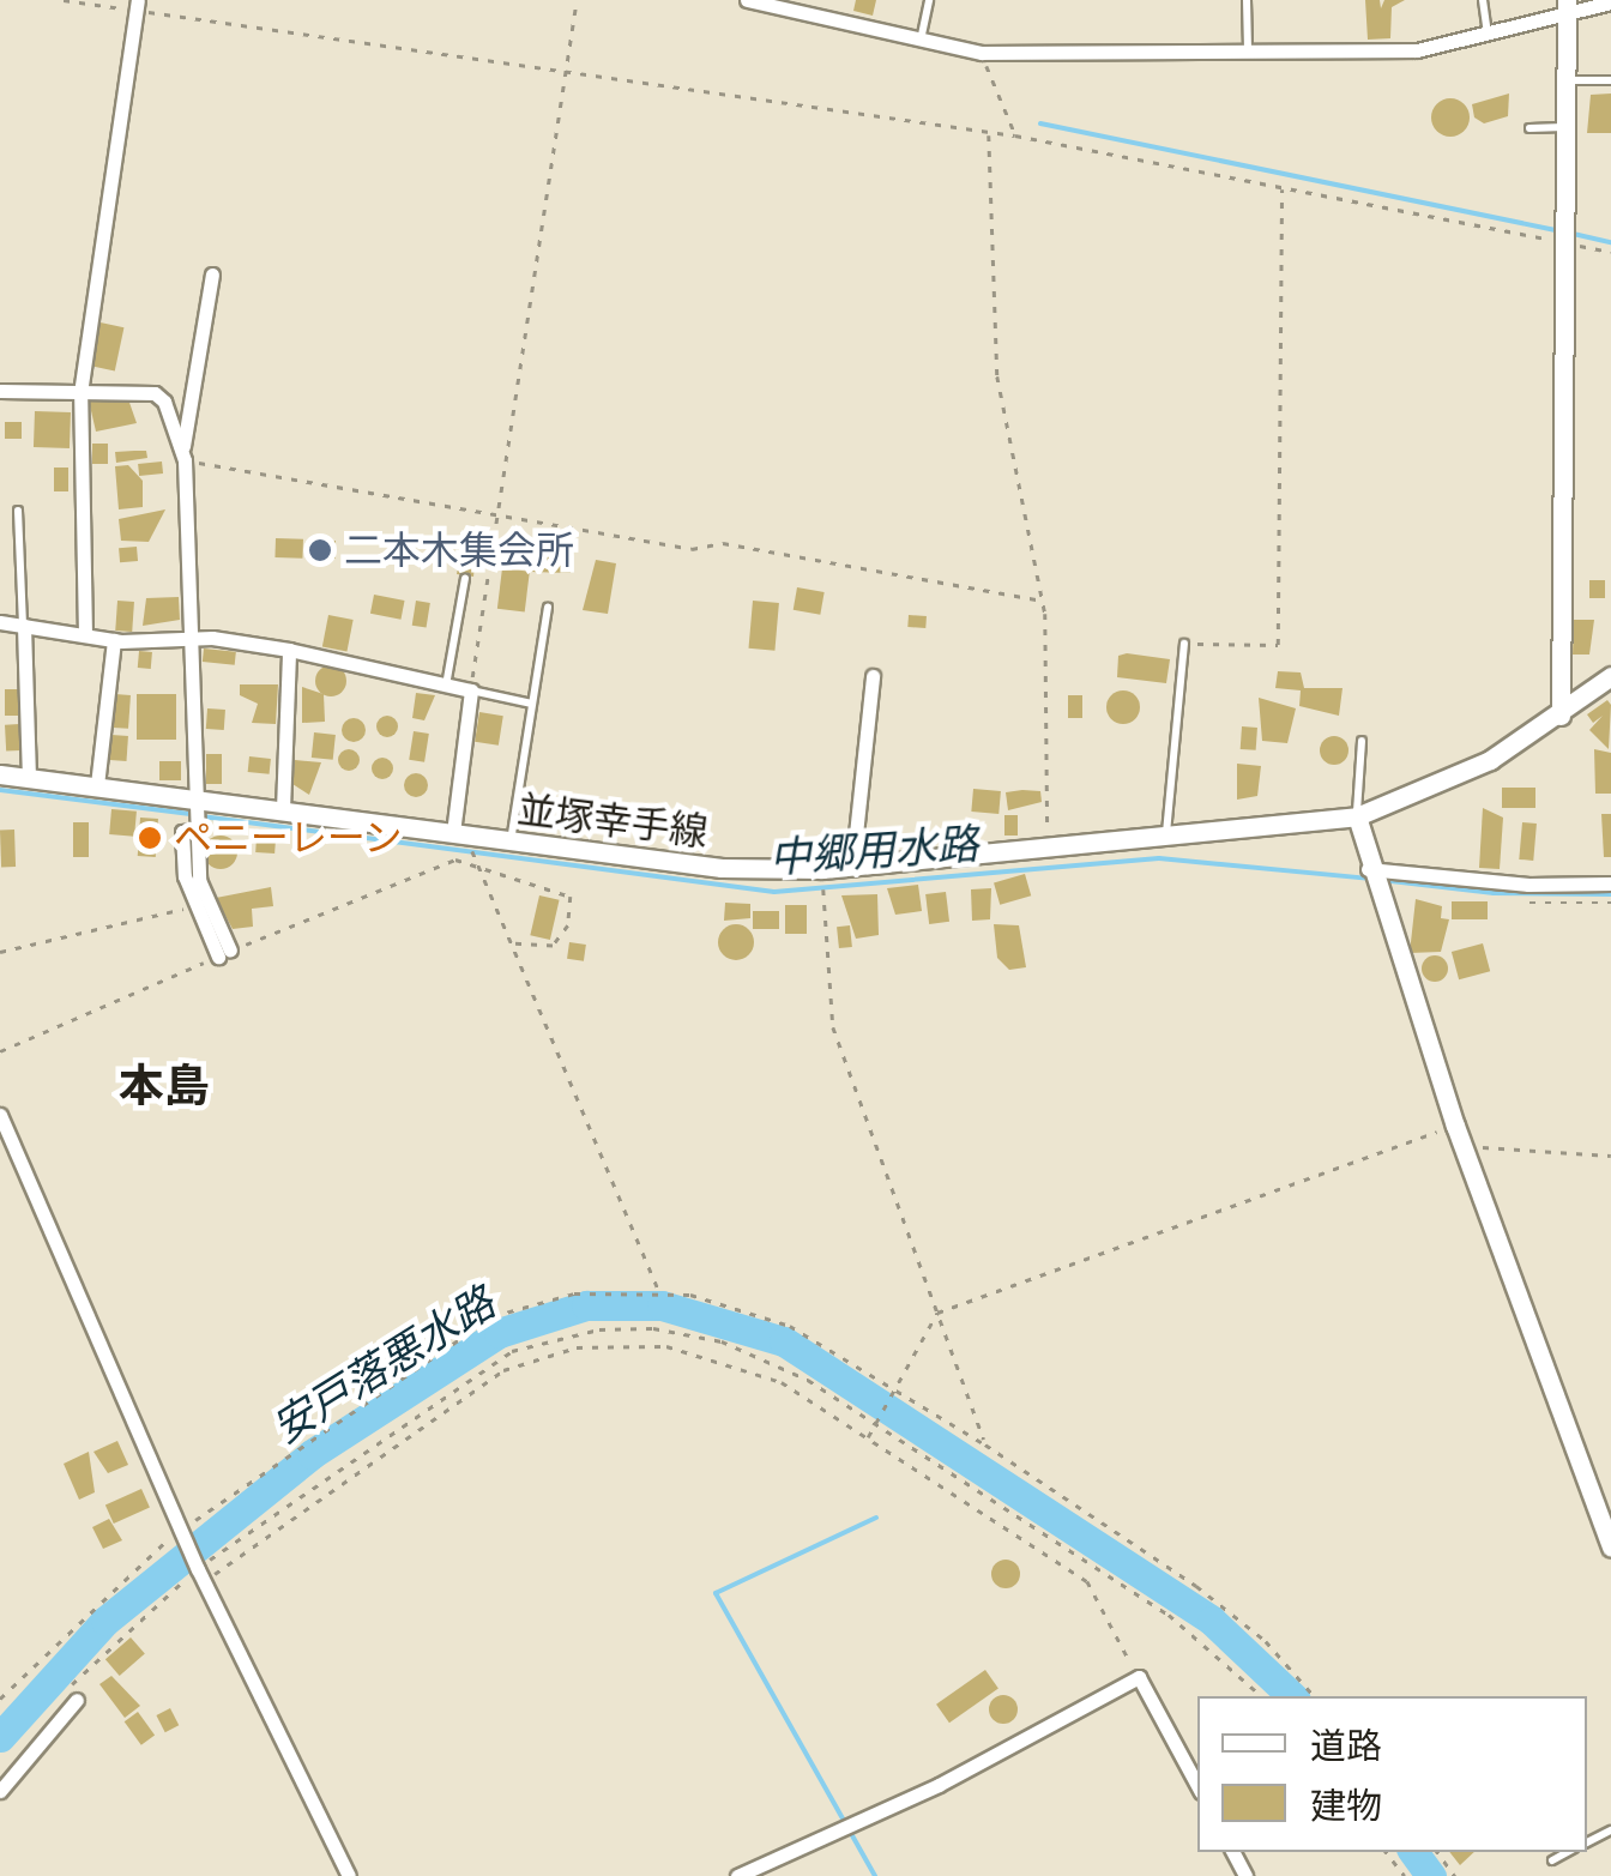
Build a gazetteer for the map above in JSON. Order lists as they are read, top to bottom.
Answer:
{
  "streets": {
    "main road": ["並塚幸手線"]
  },
  "districts": ["本島"],
  "water": ["中郷用水路", "安戸落悪水路"],
  "places": ["二本木集会所", "ペニーレーン"],
  "legend": ["道路", "建物"]
}
